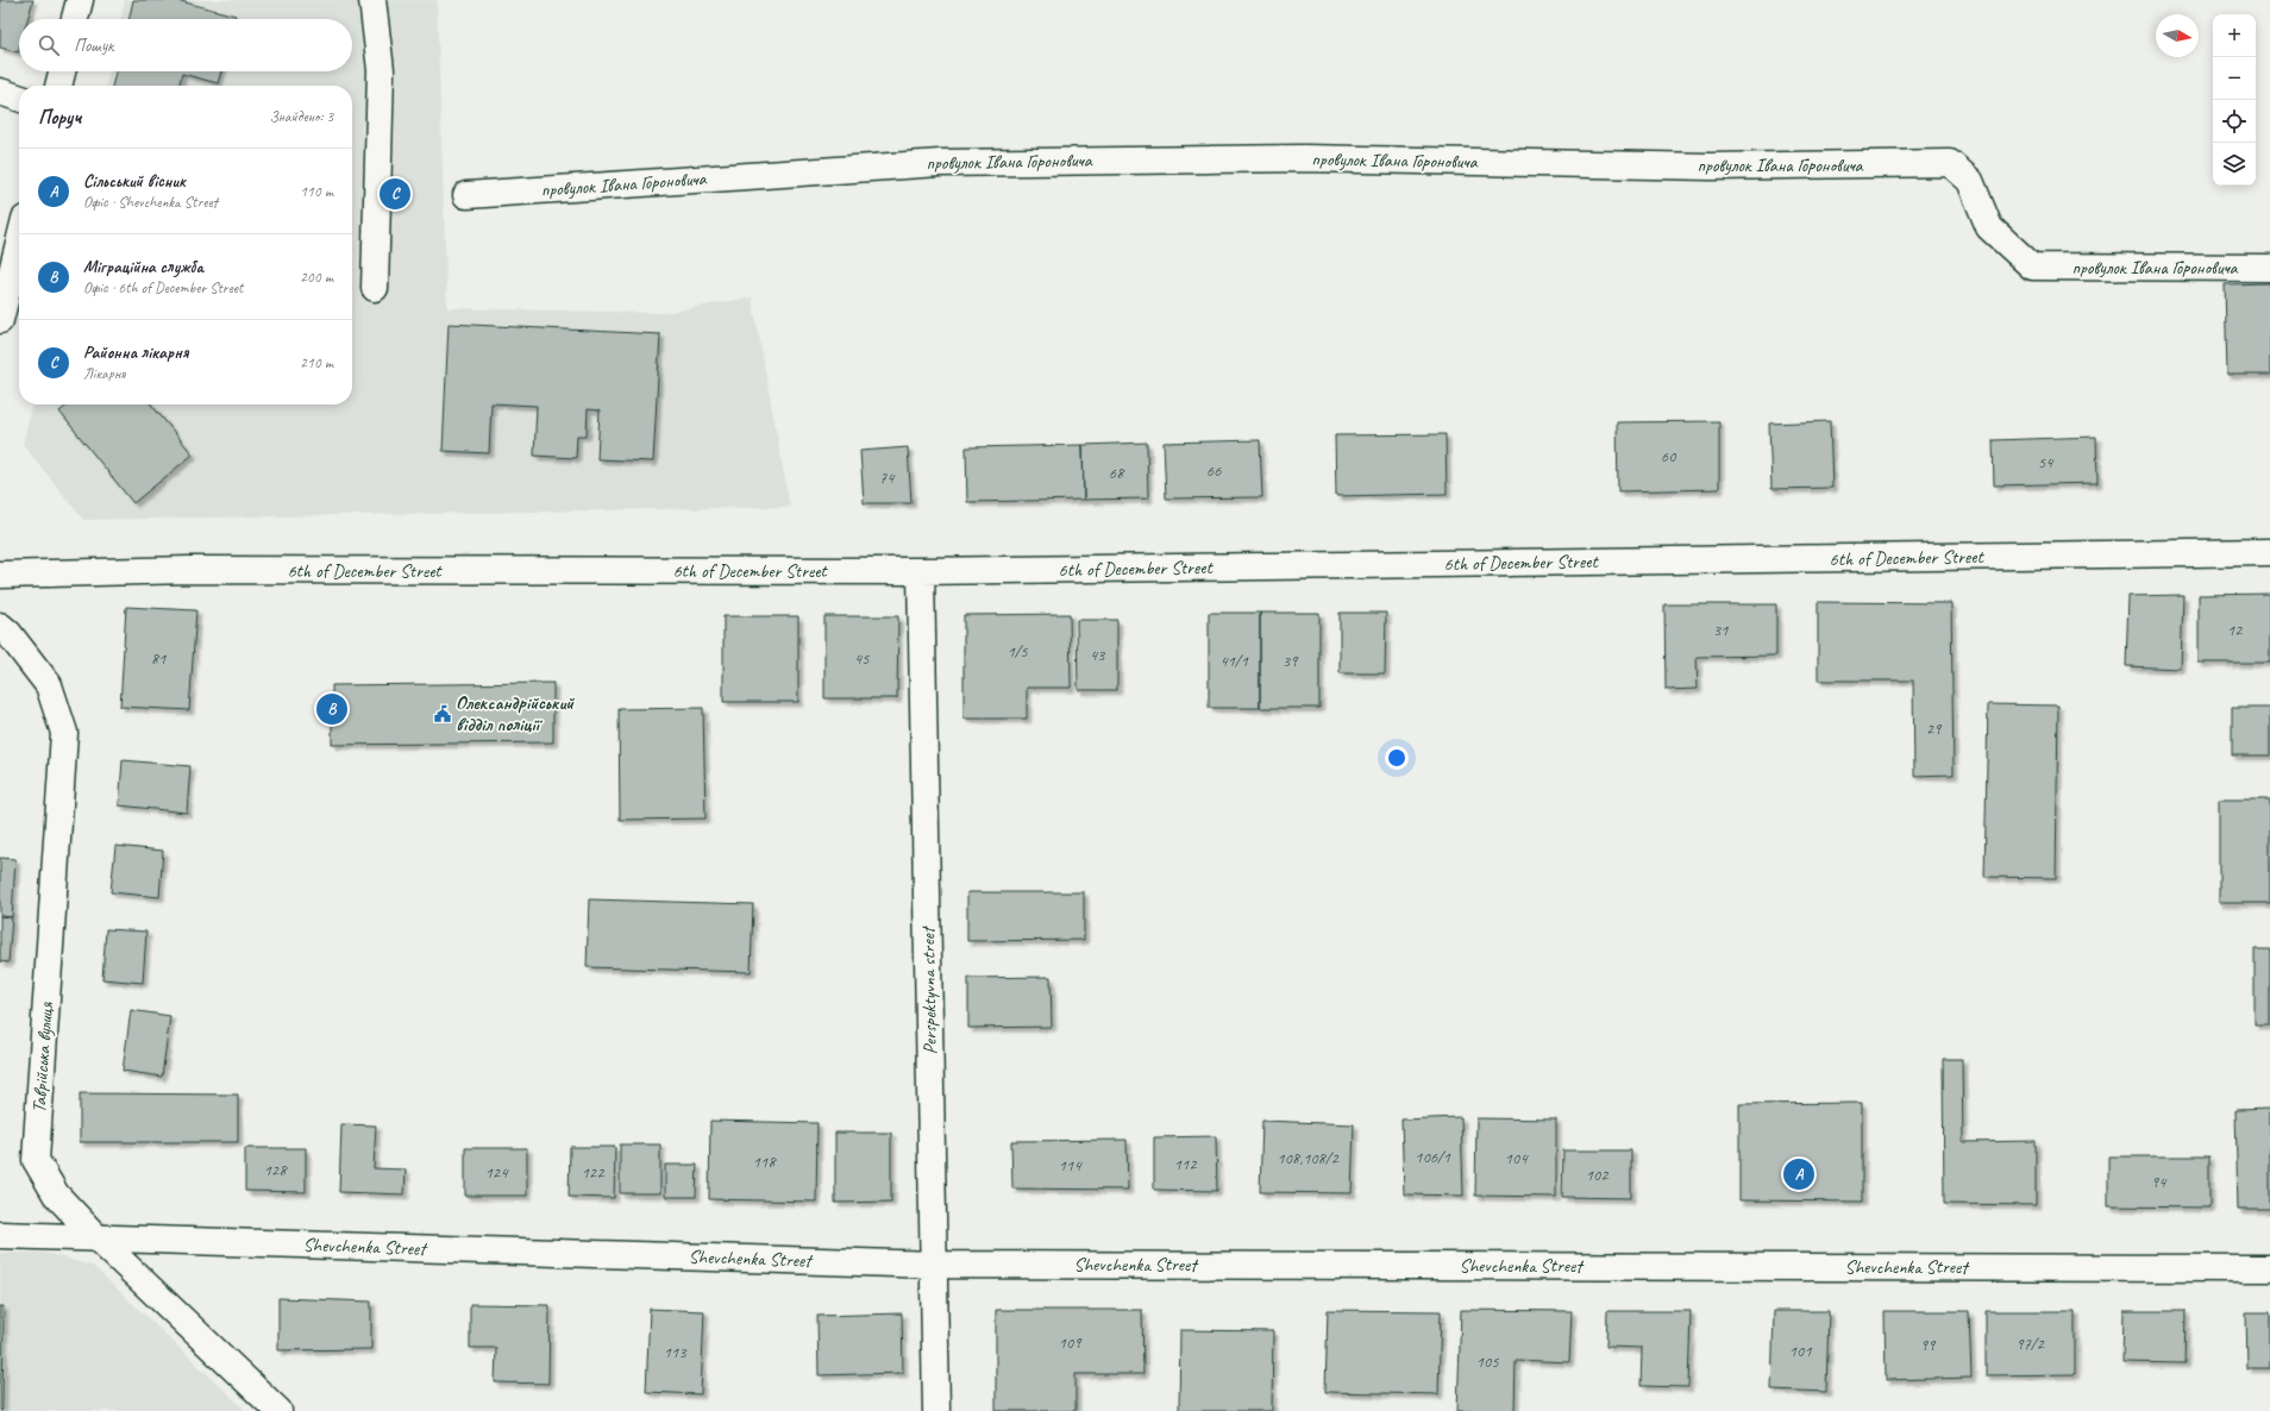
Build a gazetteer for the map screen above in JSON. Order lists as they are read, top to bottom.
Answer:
{
  "streets": {
    "street": [
      "провулок Івана Гороновича",
      "6th of December Street",
      "Perspektyvna street",
      "Таврійська вулиця",
      "Shevchenka Street"
    ]
  },
  "crossings": [
    ["6th of December Street", "Perspektyvna street"],
    ["Perspektyvna street", "Shevchenka Street"],
    ["Таврійська вулиця", "Shevchenka Street"]
  ],
  "places": {
    "public building": ["Олександрійський відділ поліції"]
  },
  "house_numbers": [
    "60",
    "54",
    "66",
    "68",
    "74",
    "31",
    "12",
    "1/5",
    "43",
    "81",
    "45",
    "41/1",
    "39",
    "29",
    "106/1",
    "108,108/2",
    "104",
    "118",
    "112",
    "114",
    "128",
    "124",
    "122",
    "102",
    "94",
    "109",
    "97/2",
    "99",
    "101",
    "113",
    "105"
  ],
  "north": "right",
  "page": {
    "map_buttons": ["+", "−"],
    "search": "Пошук",
    "heading": ["Поруч", "Знайдено: 3"],
    "list": [
      {
        "mark": "A",
        "name": "Сільський вісник",
        "note": "Офіс · Shevchenka Street",
        "value": "110 m"
      },
      {
        "mark": "B",
        "name": "Міграційна служба",
        "note": "Офіс · 6th of December Street",
        "value": "200 m"
      },
      {
        "mark": "C",
        "name": "Районна лікарня",
        "note": "Лікарня",
        "value": "210 m"
      }
    ],
    "pins": ["C", "B", "A"]
  }
}
